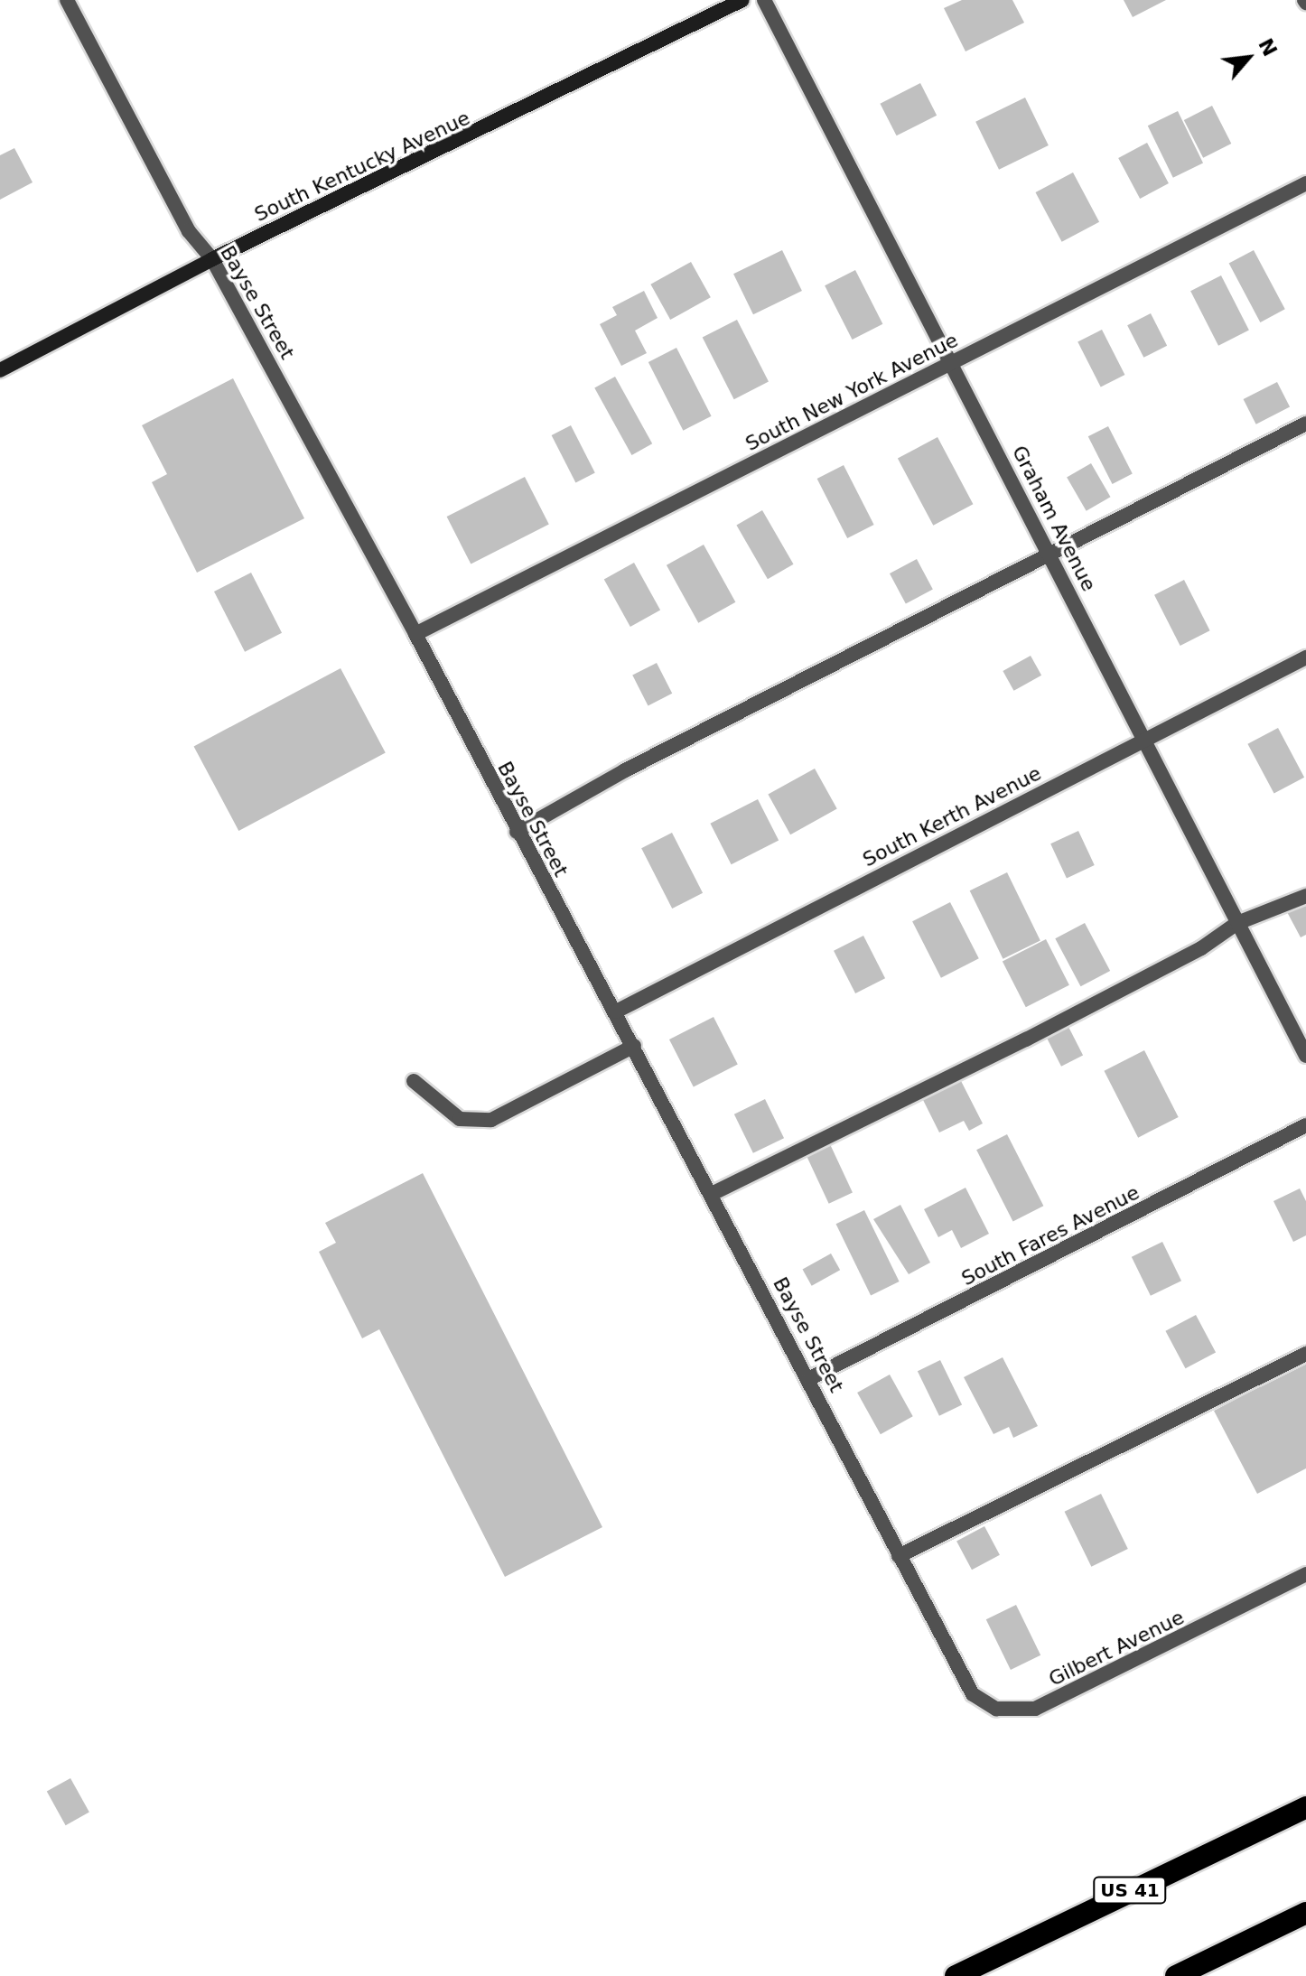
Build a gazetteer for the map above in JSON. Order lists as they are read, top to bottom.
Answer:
{
  "streets": {
    "highway": ["US 41"],
    "street": [
      "South Kentucky Avenue",
      "Bayse Street",
      "South New York Avenue",
      "Graham Avenue",
      "South Kerth Avenue",
      "South Fares Avenue",
      "Gilbert Avenue"
    ]
  },
  "crossings": [
    ["South Kentucky Avenue", "Bayse Street"],
    ["Bayse Street", "South New York Avenue"],
    ["Bayse Street", "South Kerth Avenue"],
    ["Bayse Street", "South Fares Avenue"],
    ["Bayse Street", "Gilbert Avenue"],
    ["South New York Avenue", "Graham Avenue"],
    ["Graham Avenue", "South Kerth Avenue"]
  ],
  "north": "top right"
}
